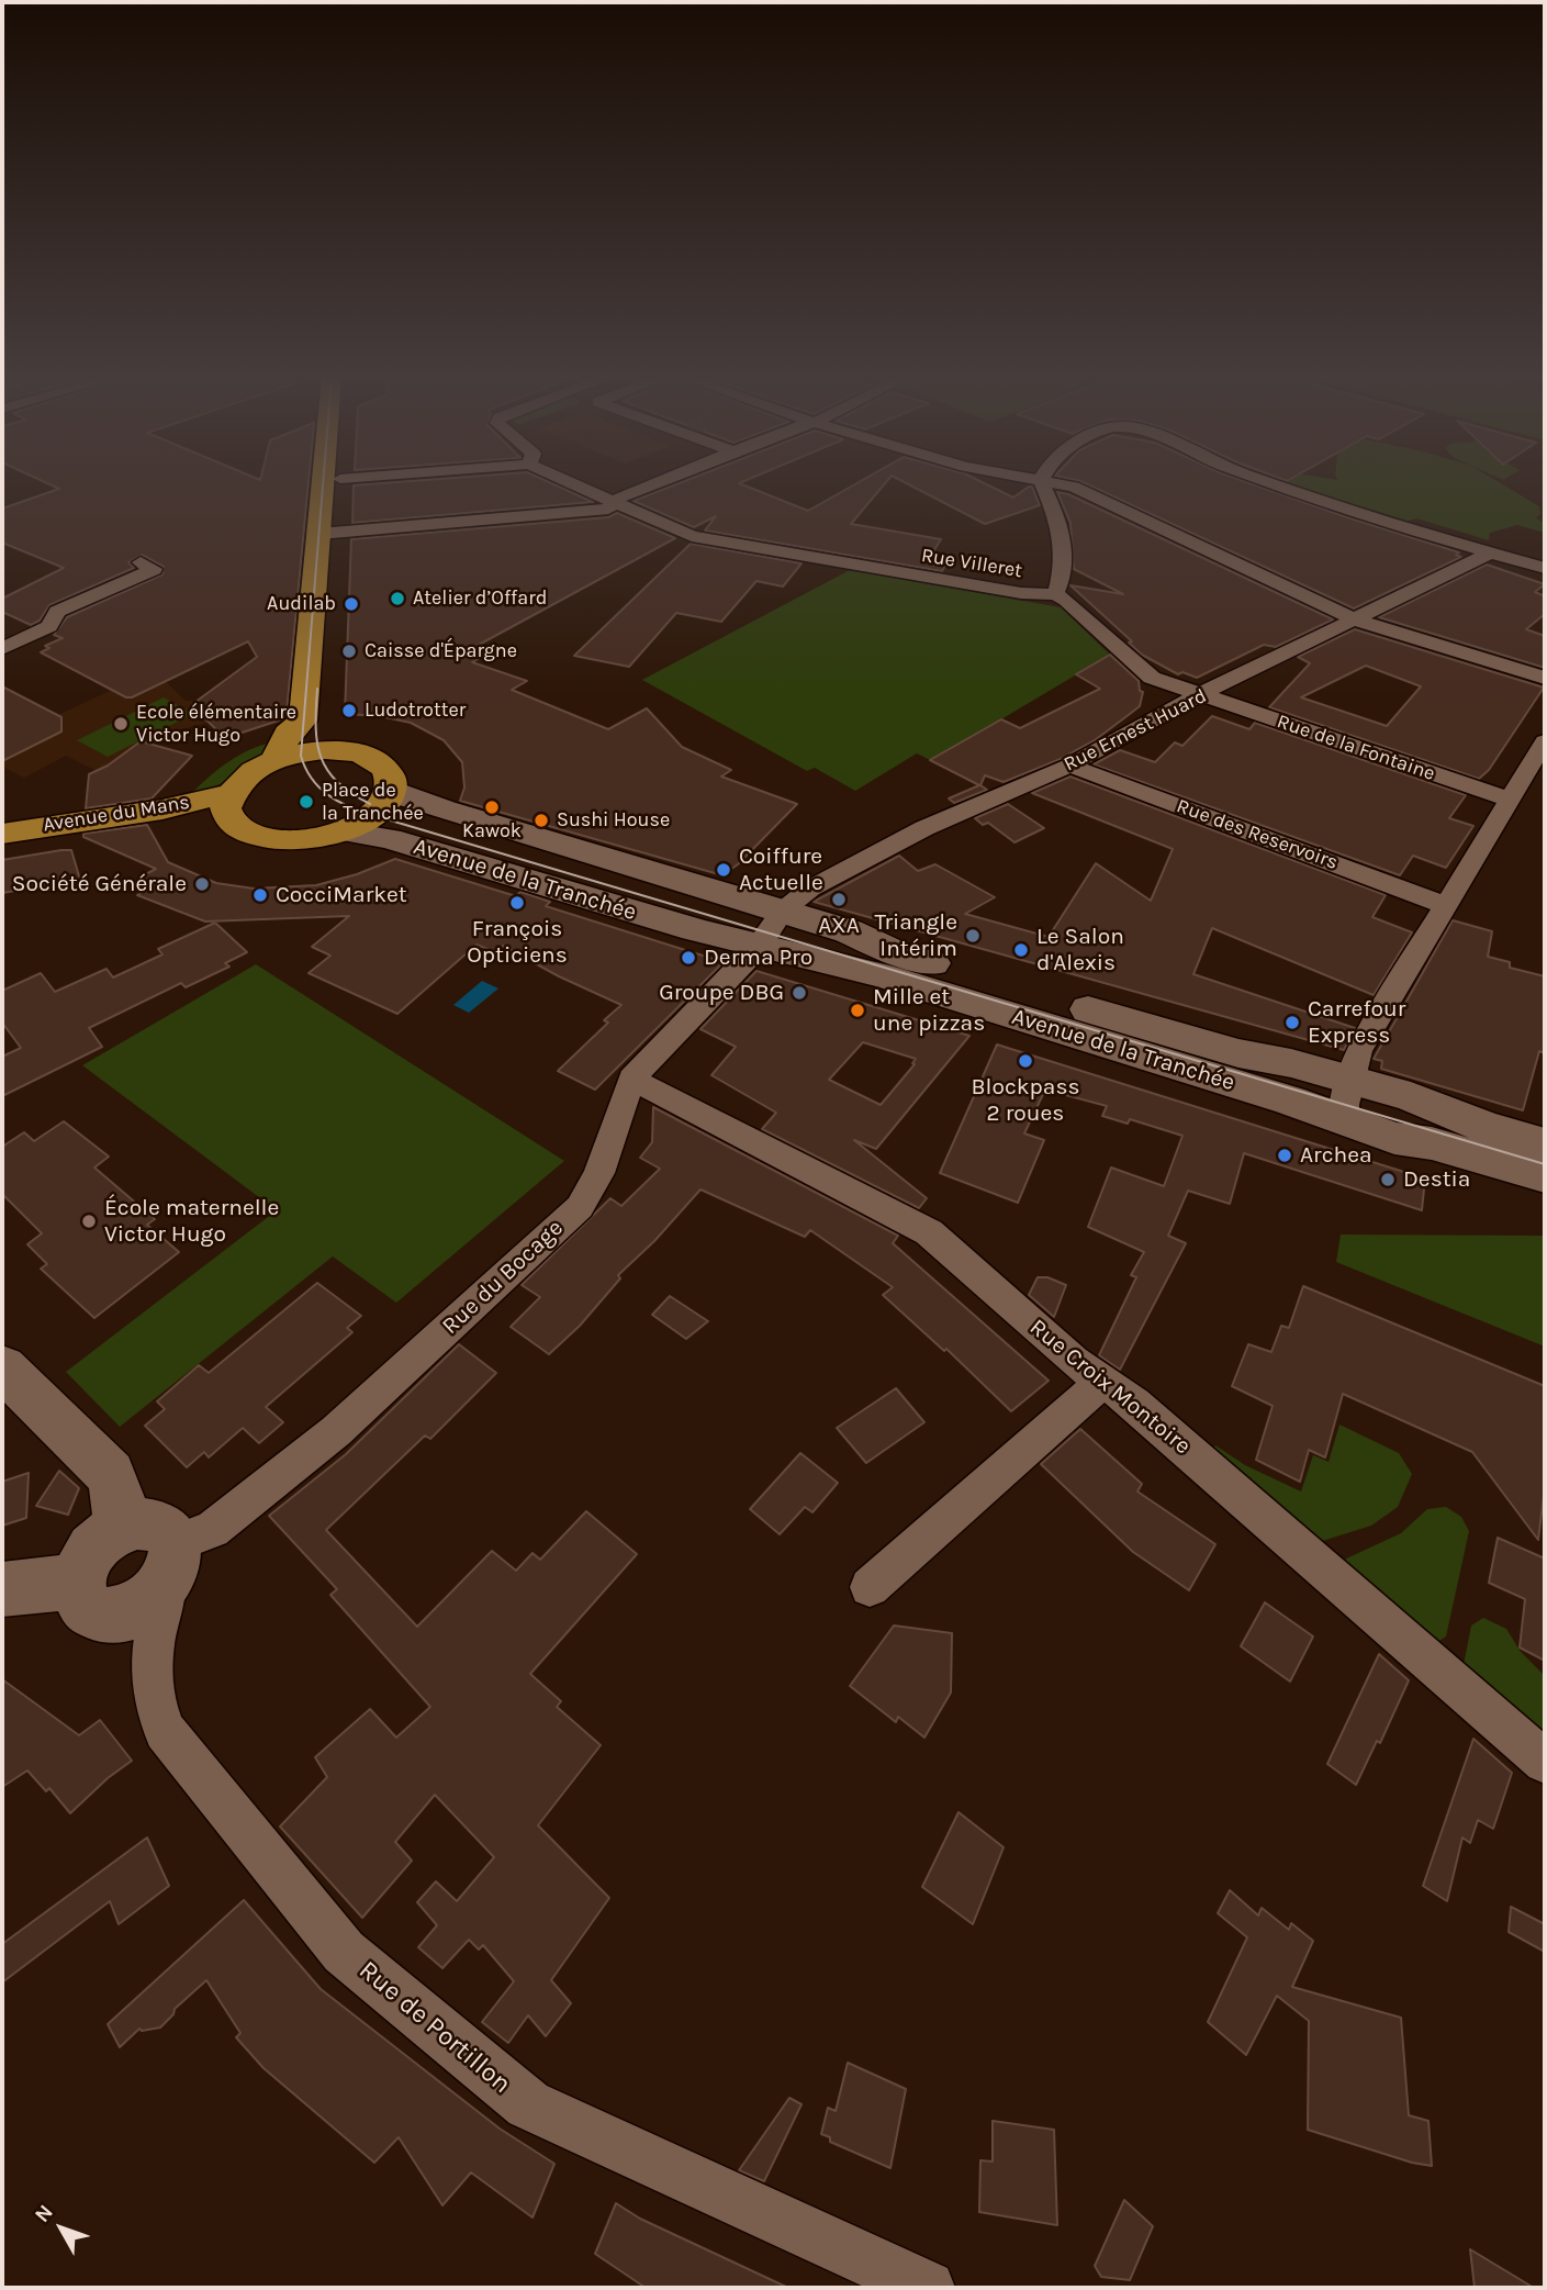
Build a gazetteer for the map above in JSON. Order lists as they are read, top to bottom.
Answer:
{
  "streets": {
    "main road": ["Avenue du Mans", "Avenue de la Tranchée"],
    "street": [
      "Rue Villeret",
      "Rue Ernest Huard",
      "Rue de la Fontaine",
      "Rue des Reservoirs",
      "Rue du Bocage",
      "Rue Croix Montoire",
      "Rue de Portillon"
    ]
  },
  "crossings": [
    ["Rue Ernest Huard", "Rue de la Fontaine"],
    ["Rue Ernest Huard", "Rue des Reservoirs"],
    ["Rue Ernest Huard", "Avenue de la Tranchée"],
    ["Rue Ernest Huard", "Rue du Bocage"],
    ["Avenue de la Tranchée", "Rue du Bocage"],
    ["Rue du Bocage", "Rue Croix Montoire"],
    ["Rue du Bocage", "Rue de Portillon"]
  ],
  "places": [
    "Atelier d’Offard",
    "Audilab",
    "Caisse d'Épargne",
    "Ludotrotter",
    "Ecole élémentaire Victor Hugo",
    "Place de la Tranchée",
    "Kawok",
    "Sushi House",
    "Coiffure Actuelle",
    "Société Générale",
    "CocciMarket",
    "AXA",
    "François Opticiens",
    "Triangle Intérim",
    "Le Salon d'Alexis",
    "Derma Pro",
    "Groupe DBG",
    "Mille et une pizzas",
    "Carrefour Express",
    "Blockpass 2 roues",
    "Archea",
    "Destia",
    "École maternelle Victor Hugo"
  ],
  "north": "top left"
}
